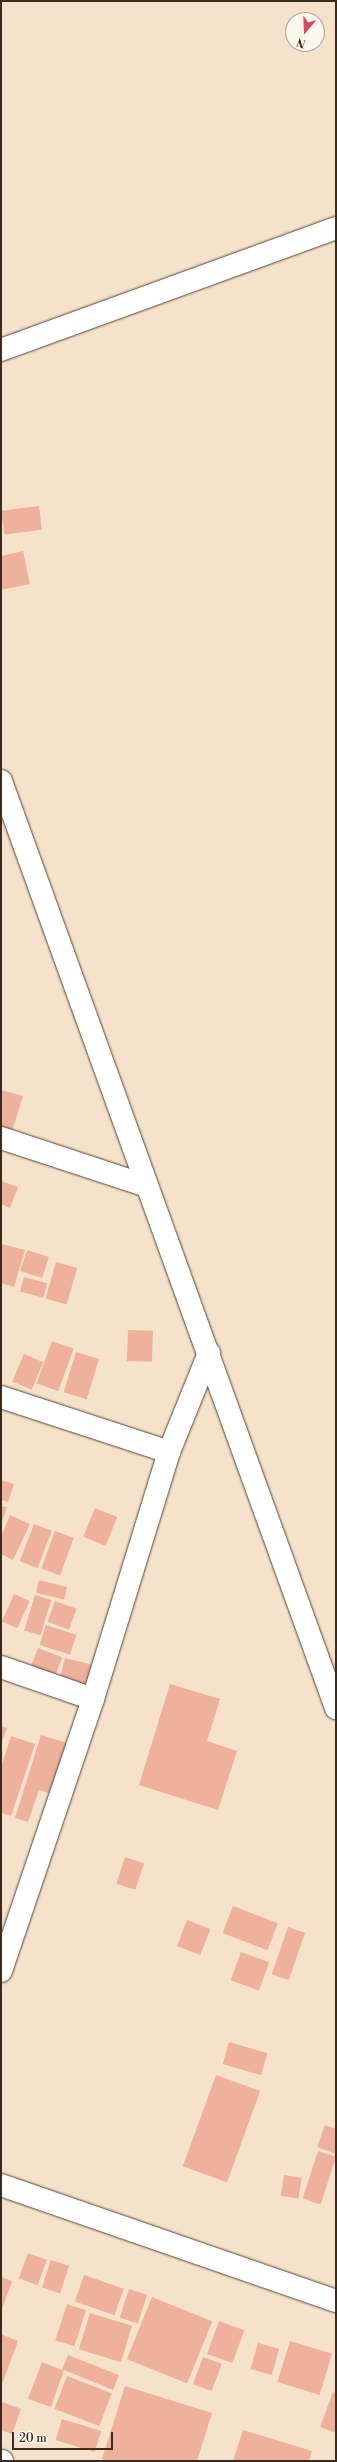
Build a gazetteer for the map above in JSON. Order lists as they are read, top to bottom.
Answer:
{
  "scale_bar": "20 m",
  "north": "bottom"
}
